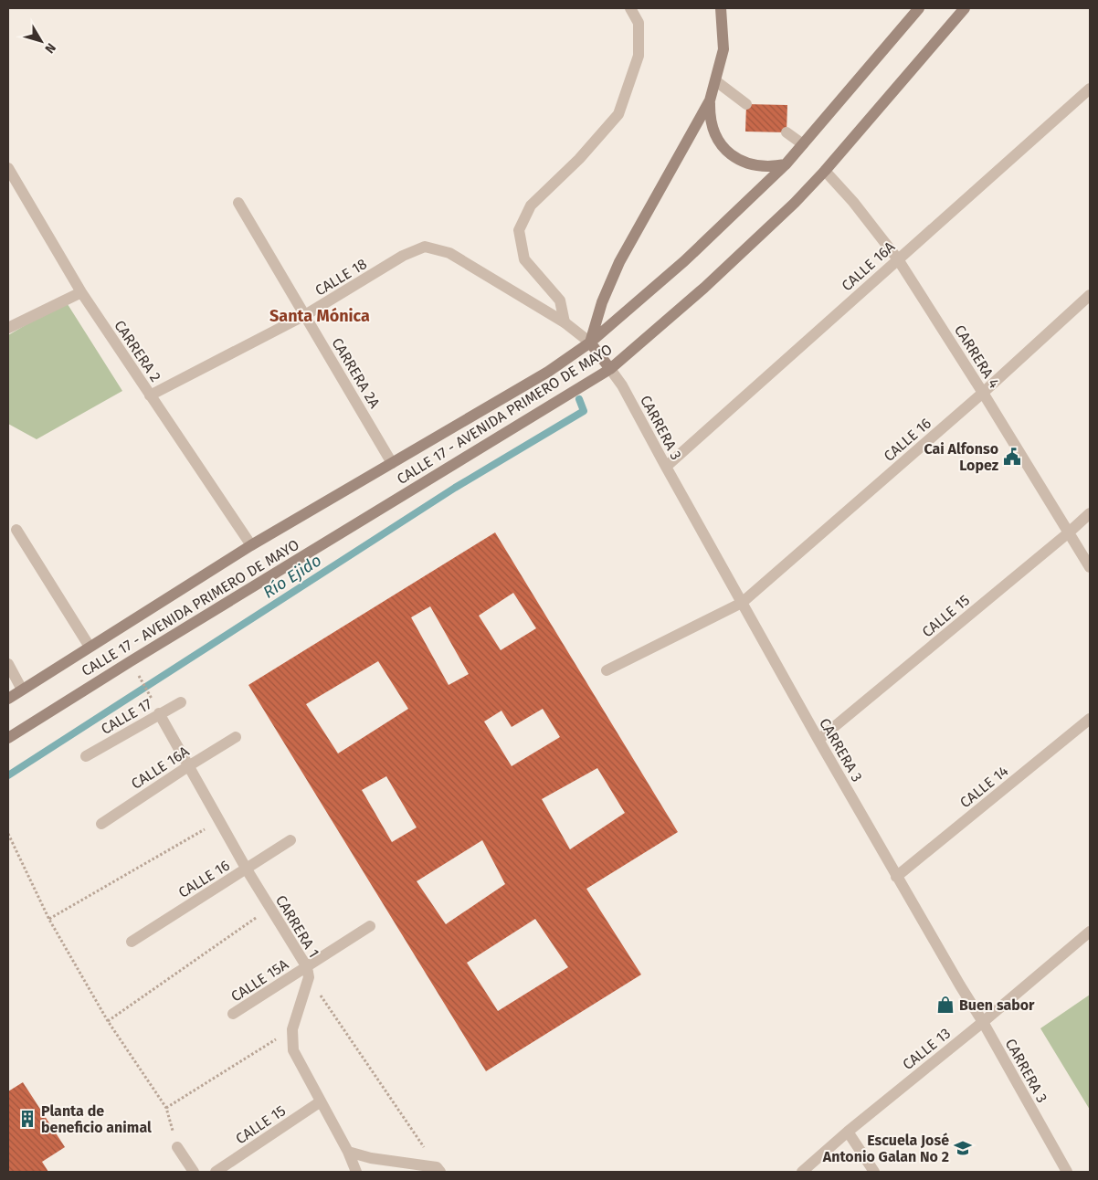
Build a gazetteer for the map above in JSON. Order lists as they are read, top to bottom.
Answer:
{
  "streets": {
    "main road": ["CALLE 17 - AVENIDA PRIMERO DE MAYO", "CARRERA 3"],
    "street": [
      "CALLE 16A",
      "CALLE 18",
      "CARRERA 2",
      "CARRERA 4",
      "CARRERA 2A",
      "CALLE 16",
      "CALLE 15",
      "CALLE 17",
      "CALLE 14",
      "CARRERA 1",
      "CALLE 15A",
      "CALLE 13"
    ]
  },
  "crossings": [
    ["CALLE 16A", "CARRERA 4"],
    ["CALLE 16A", "CARRERA 3"],
    ["CALLE 16A", "CARRERA 1"],
    ["CALLE 18", "CARRERA 2"],
    ["CALLE 18", "CARRERA 2A"],
    ["CALLE 18", "CARRERA 3"],
    ["CARRERA 2", "CALLE 17 - AVENIDA PRIMERO DE MAYO"],
    ["CARRERA 4", "CALLE 17 - AVENIDA PRIMERO DE MAYO"],
    ["CARRERA 4", "CALLE 16"],
    ["CARRERA 4", "CALLE 15"],
    ["CARRERA 2A", "CALLE 17 - AVENIDA PRIMERO DE MAYO"],
    ["CALLE 17 - AVENIDA PRIMERO DE MAYO", "CARRERA 3"],
    ["CARRERA 3", "CALLE 16"],
    ["CARRERA 3", "CALLE 15"],
    ["CARRERA 3", "CALLE 14"],
    ["CARRERA 3", "CALLE 13"],
    ["CALLE 16", "CARRERA 1"],
    ["CALLE 15", "CARRERA 1"],
    ["CALLE 17", "CARRERA 1"],
    ["CARRERA 1", "CALLE 15A"]
  ],
  "districts": ["Santa Mónica"],
  "water": ["Río Ejido"],
  "places": {
    "public building": ["Cai Alfonso Lopez"],
    "shop": ["Buen sabor"],
    "building": ["Planta de beneficio animal"],
    "school or university": ["Escuela José Antonio Galan No 2"]
  },
  "north": "bottom right"
}
